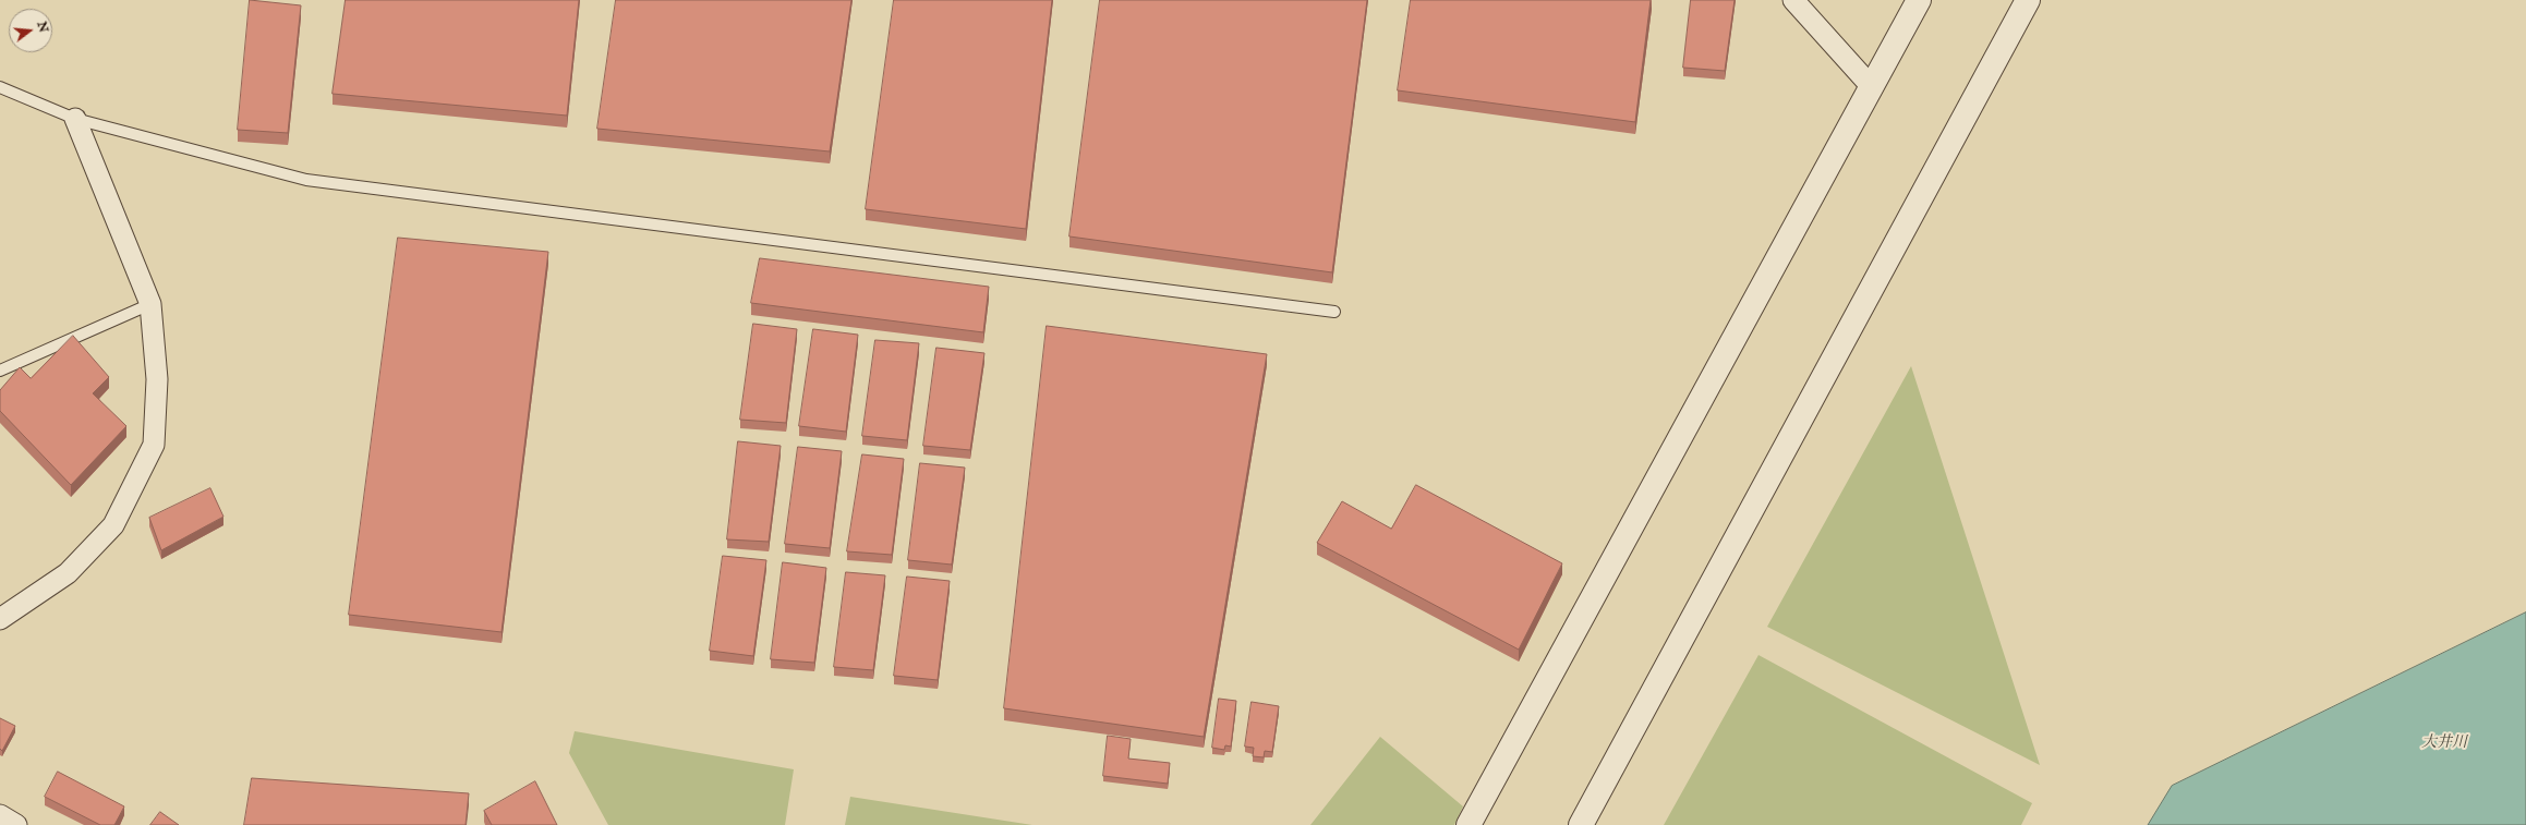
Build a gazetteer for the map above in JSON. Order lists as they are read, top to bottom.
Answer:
{
  "water": ["大井川"],
  "north": "right"
}
